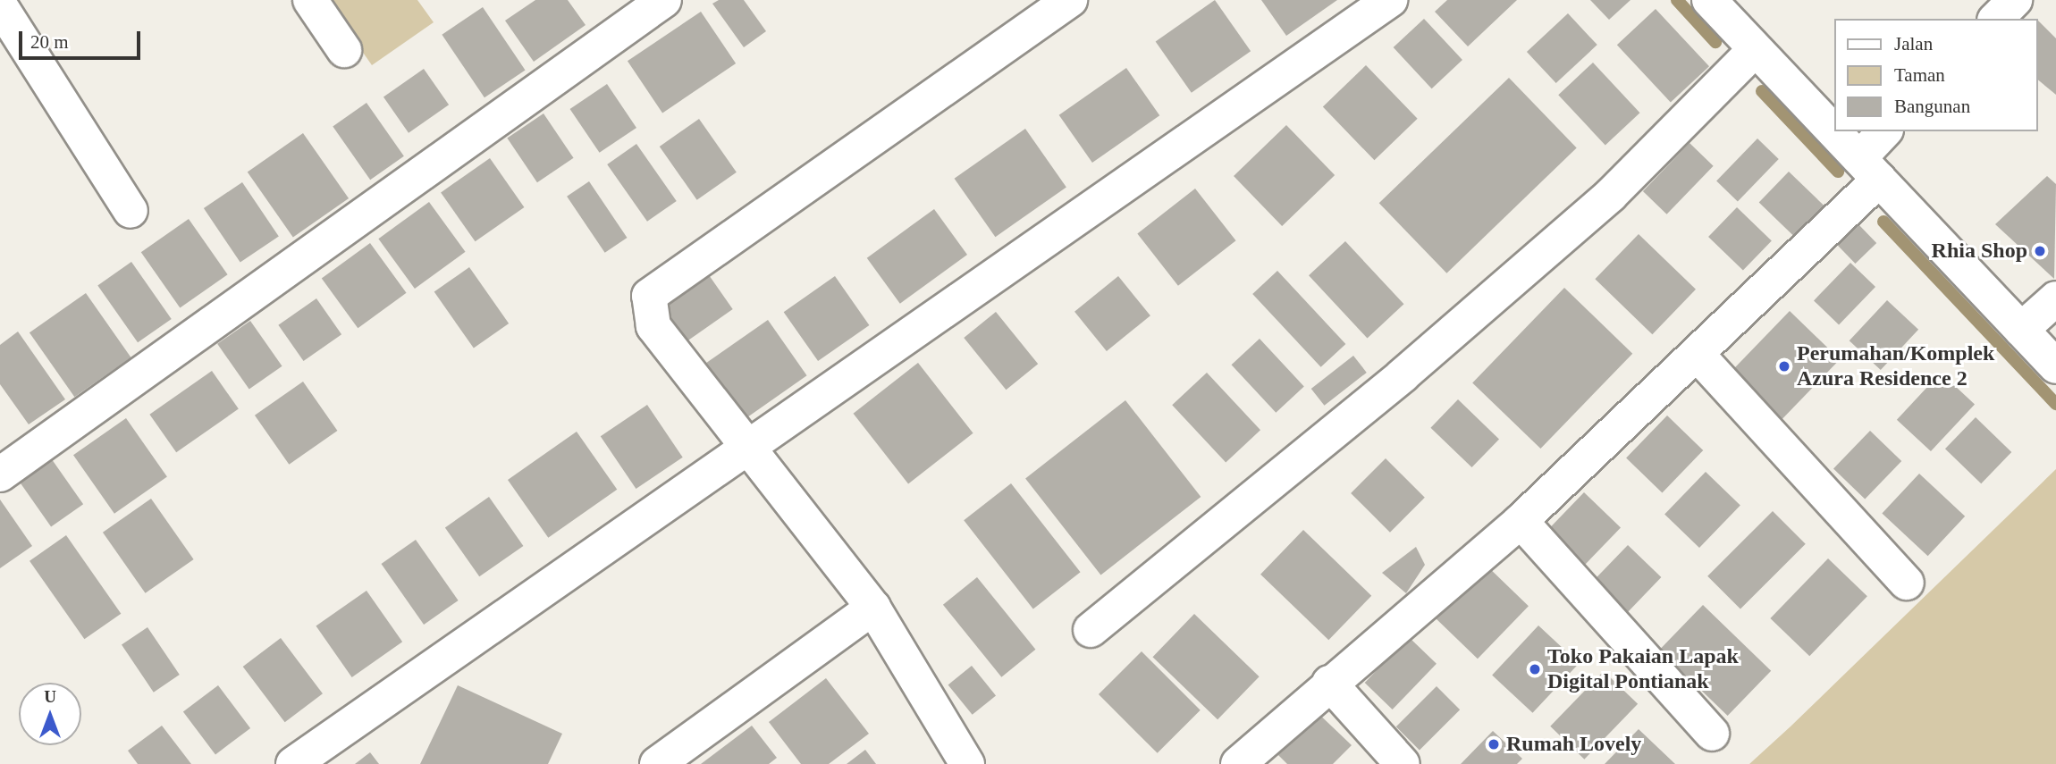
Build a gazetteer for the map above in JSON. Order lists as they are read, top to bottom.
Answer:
{
  "places": [
    "Rhia Shop",
    "Perumahan/Komplek Azura Residence 2",
    "Toko Pakaian Lapak Digital Pontianak",
    "Rumah Lovely"
  ],
  "legend": ["Jalan", "Taman", "Bangunan"],
  "scale_bar": "20 m",
  "north": "top"
}
